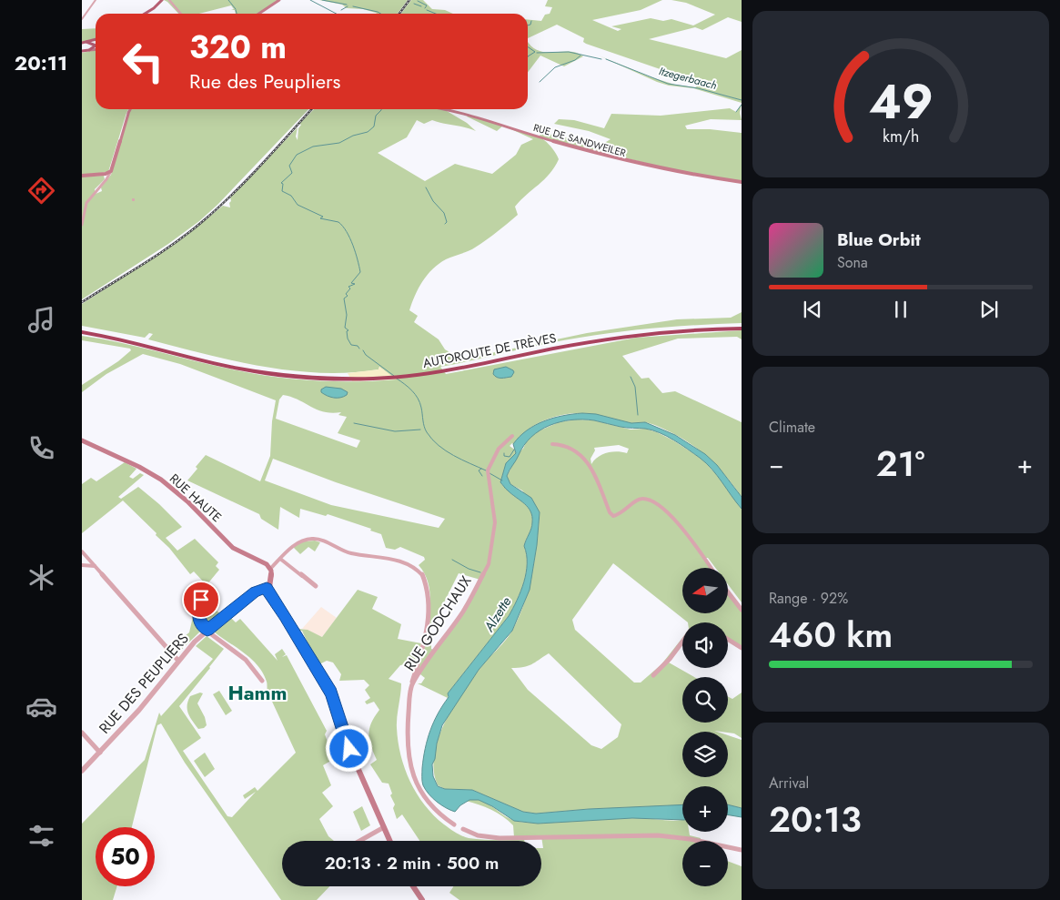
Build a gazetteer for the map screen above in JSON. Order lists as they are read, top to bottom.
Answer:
{
  "streets": {
    "highway": ["AUTOROUTE DE TRÈVES"],
    "main road": ["RUE DE SANDWEILER", "RUE HAUTE"],
    "street": ["RUE GODCHAUX", "RUE DES PEUPLIERS"]
  },
  "districts": ["Hamm"],
  "water": ["Itzegerbaach", "Alzette"],
  "north": "left",
  "page": {
    "tabs": "20:11",
    "turn": ["320 m", "Rue des Peupliers"],
    "song": ["Blue Orbit", "Sona"],
    "tile": [
      "Climate",
      ["Range · 92%", "460 km"],
      ["Arrival", "20:13"]
    ],
    "heat": ["−", "21°", "+"],
    "map_buttons": ["+", "−"],
    "limit": "50",
    "trip": "20:13 · 2 min · 500 m",
    "gauge": ["49", "km/h"]
  }
}
